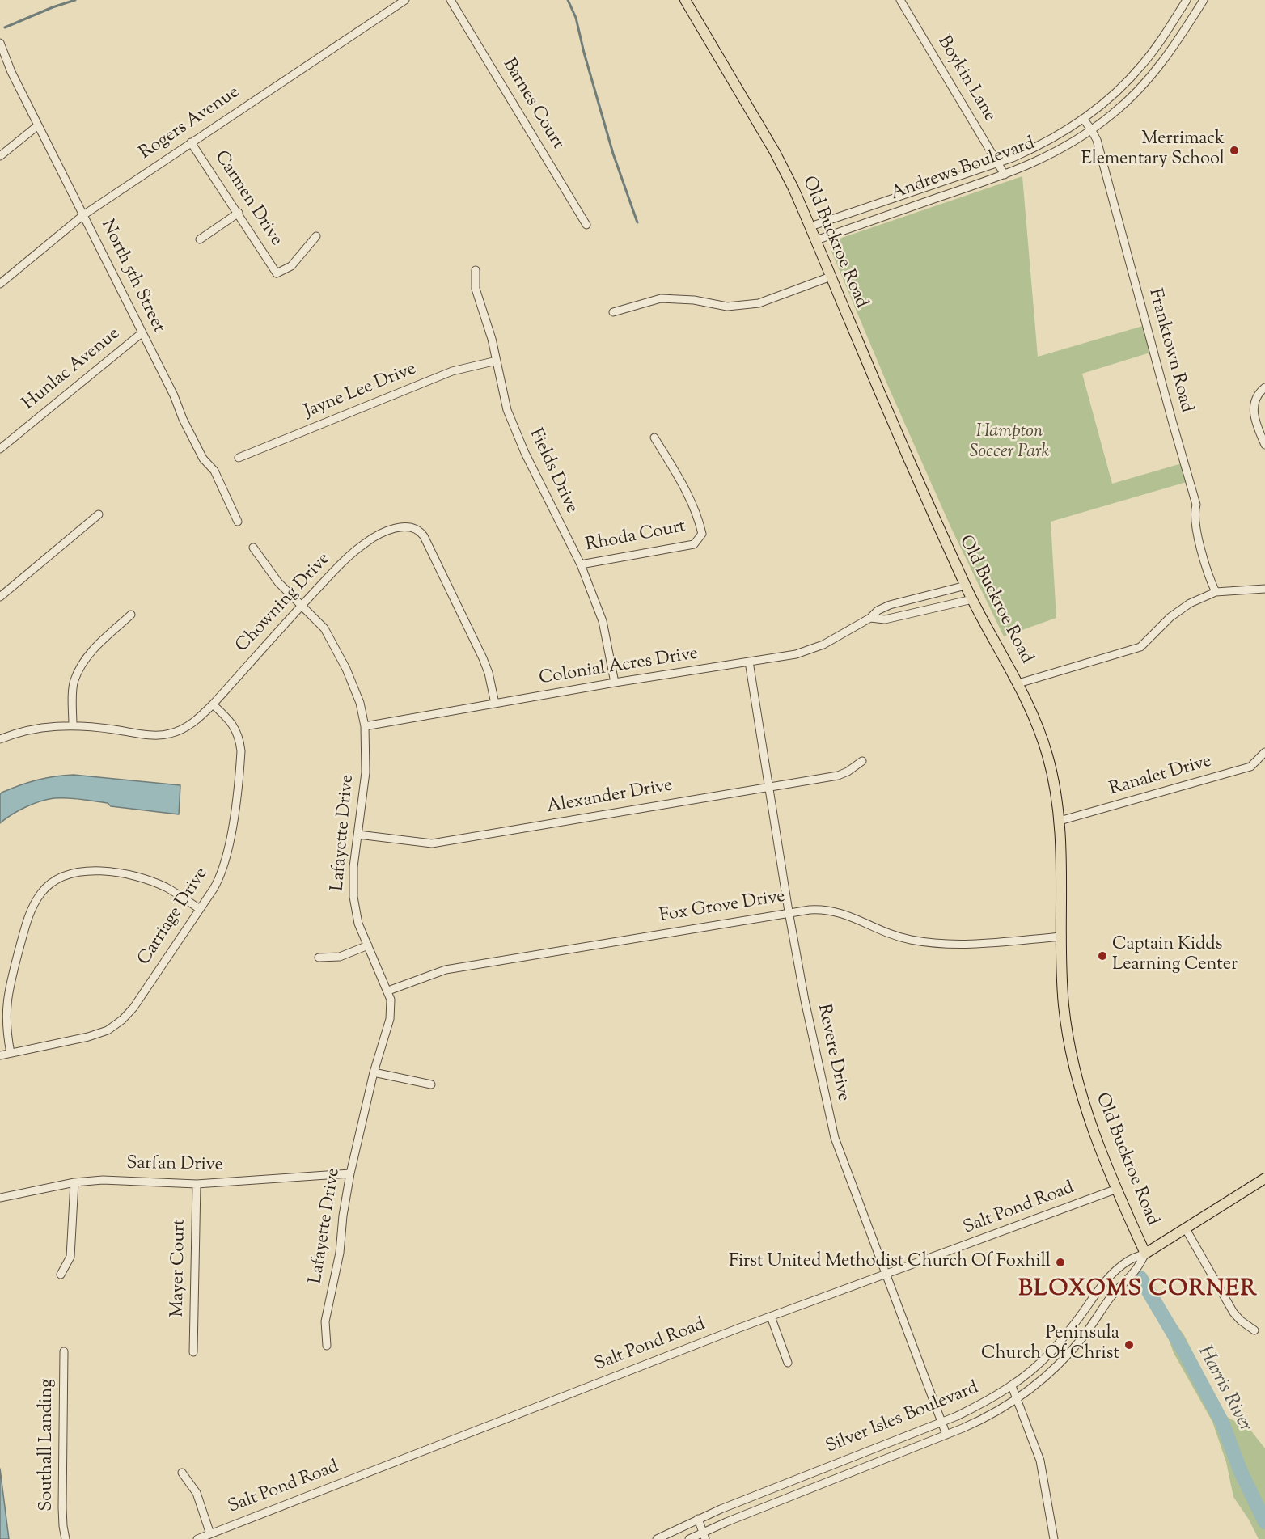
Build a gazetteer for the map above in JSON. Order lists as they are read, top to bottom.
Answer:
{
  "streets": {
    "main road": ["Old Buckroe Road"],
    "street": [
      "Boykin Lane",
      "Barnes Court",
      "Rogers Avenue",
      "Andrews Boulevard",
      "Carmen Drive",
      "North 5th Street",
      "Franktown Road",
      "Hunlac Avenue",
      "Jayne Lee Drive",
      "Fields Drive",
      "Rhoda Court",
      "Chowning Drive",
      "Colonial Acres Drive",
      "Ranalet Drive",
      "Alexander Drive",
      "Lafayette Drive",
      "Fox Grove Drive",
      "Carriage Drive",
      "Revere Drive",
      "Sarfan Drive",
      "Salt Pond Road",
      "Mayer Court",
      "Silver Isles Boulevard",
      "Southall Landing"
    ]
  },
  "crossings": [
    ["Boykin Lane", "Andrews Boulevard"],
    ["Rogers Avenue", "Carmen Drive"],
    ["Rogers Avenue", "North 5th Street"],
    ["Andrews Boulevard", "Old Buckroe Road"],
    ["Andrews Boulevard", "Franktown Road"],
    ["Old Buckroe Road", "Colonial Acres Drive"],
    ["Old Buckroe Road", "Ranalet Drive"],
    ["Old Buckroe Road", "Fox Grove Drive"],
    ["Old Buckroe Road", "Salt Pond Road"],
    ["Old Buckroe Road", "Silver Isles Boulevard"],
    ["North 5th Street", "Hunlac Avenue"],
    ["Jayne Lee Drive", "Fields Drive"],
    ["Fields Drive", "Rhoda Court"],
    ["Fields Drive", "Colonial Acres Drive"],
    ["Chowning Drive", "Colonial Acres Drive"],
    ["Chowning Drive", "Lafayette Drive"],
    ["Chowning Drive", "Carriage Drive"],
    ["Colonial Acres Drive", "Lafayette Drive"],
    ["Colonial Acres Drive", "Revere Drive"],
    ["Alexander Drive", "Lafayette Drive"],
    ["Alexander Drive", "Revere Drive"],
    ["Lafayette Drive", "Fox Grove Drive"],
    ["Lafayette Drive", "Sarfan Drive"],
    ["Fox Grove Drive", "Revere Drive"],
    ["Revere Drive", "Salt Pond Road"],
    ["Revere Drive", "Silver Isles Boulevard"],
    ["Sarfan Drive", "Mayer Court"]
  ],
  "districts": ["BLOXOMS CORNER"],
  "water": ["Harris River"],
  "parks": ["Hampton Soccer Park"],
  "places": [
    "Merrimack Elementary School",
    "Captain Kidds Learning Center",
    "First United Methodist Church Of Foxhill",
    "Peninsula Church Of Christ"
  ]
}
